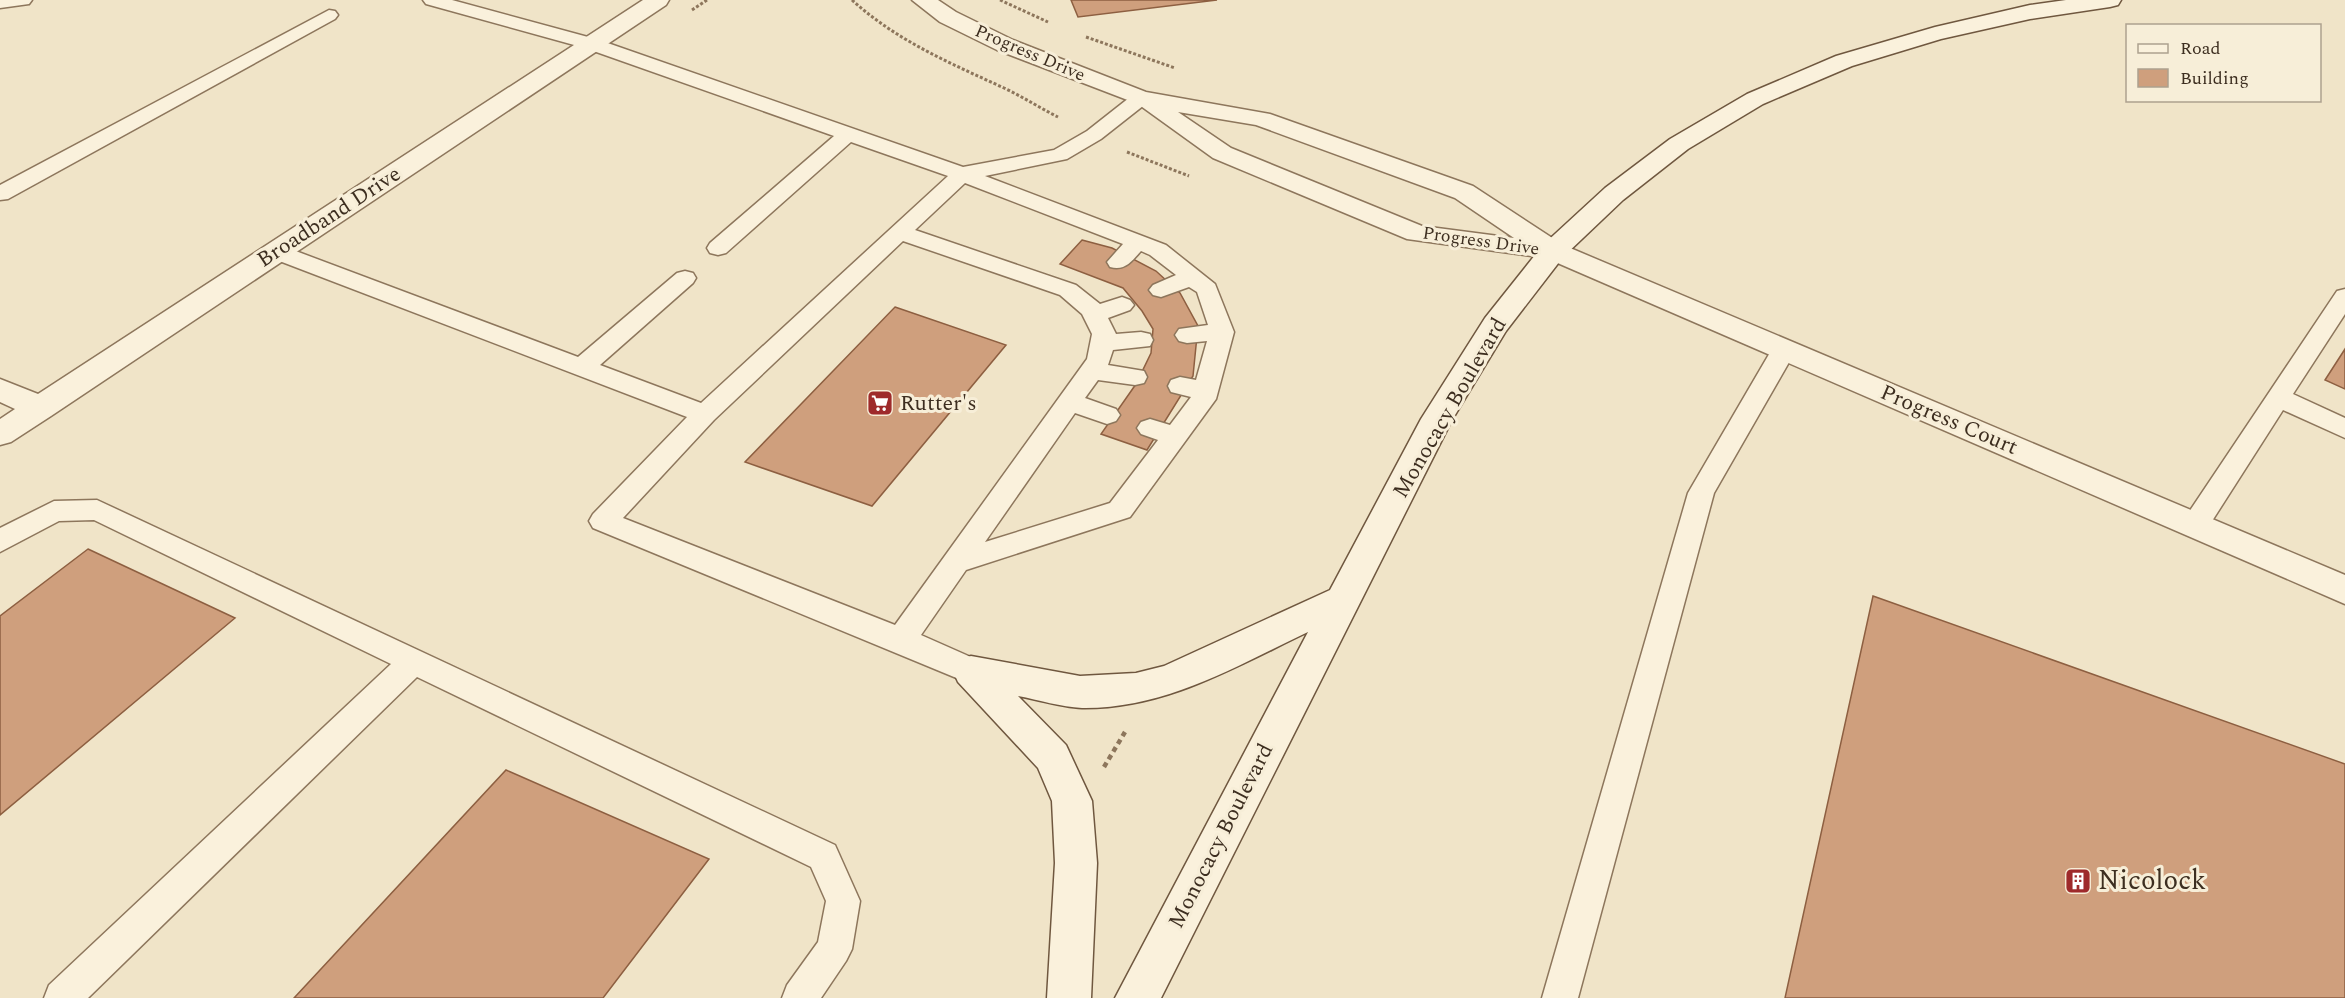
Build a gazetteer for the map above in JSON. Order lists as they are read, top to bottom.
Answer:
{
  "streets": {
    "street": [
      "Progress Drive",
      "Broadband Drive",
      "Monocacy Boulevard",
      "Progress Court"
    ]
  },
  "crossings": [
    ["Progress Drive", "Monocacy Boulevard"],
    ["Progress Drive", "Progress Court"],
    ["Monocacy Boulevard", "Progress Court"]
  ],
  "places": {
    "supermarket": ["Rutter's"],
    "building": ["Nicolock"]
  },
  "legend": ["Road", "Building"]
}
